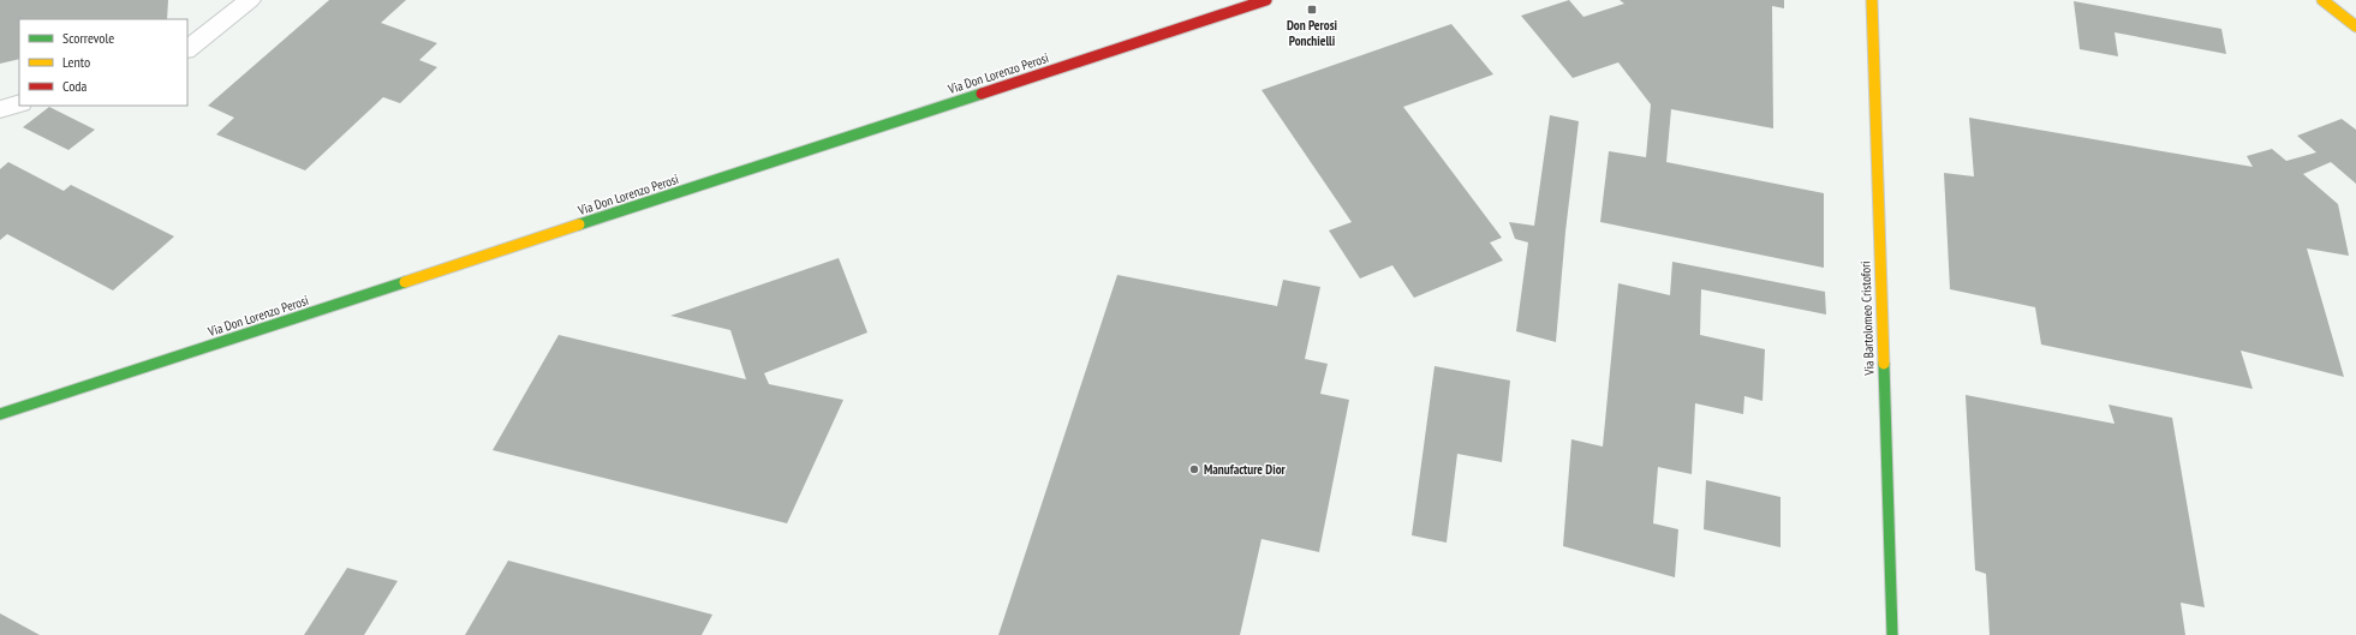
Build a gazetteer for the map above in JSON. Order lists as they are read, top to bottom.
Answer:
{
  "streets": {
    "street": ["Via Don Lorenzo Perosi", "Via Bartolomeo Cristofori"]
  },
  "places": {
    "transit": ["Don Perosi Ponchielli"],
    "other": ["Manufacture Dior"]
  },
  "legend": ["Scorrevole", "Lento", "Coda"]
}
